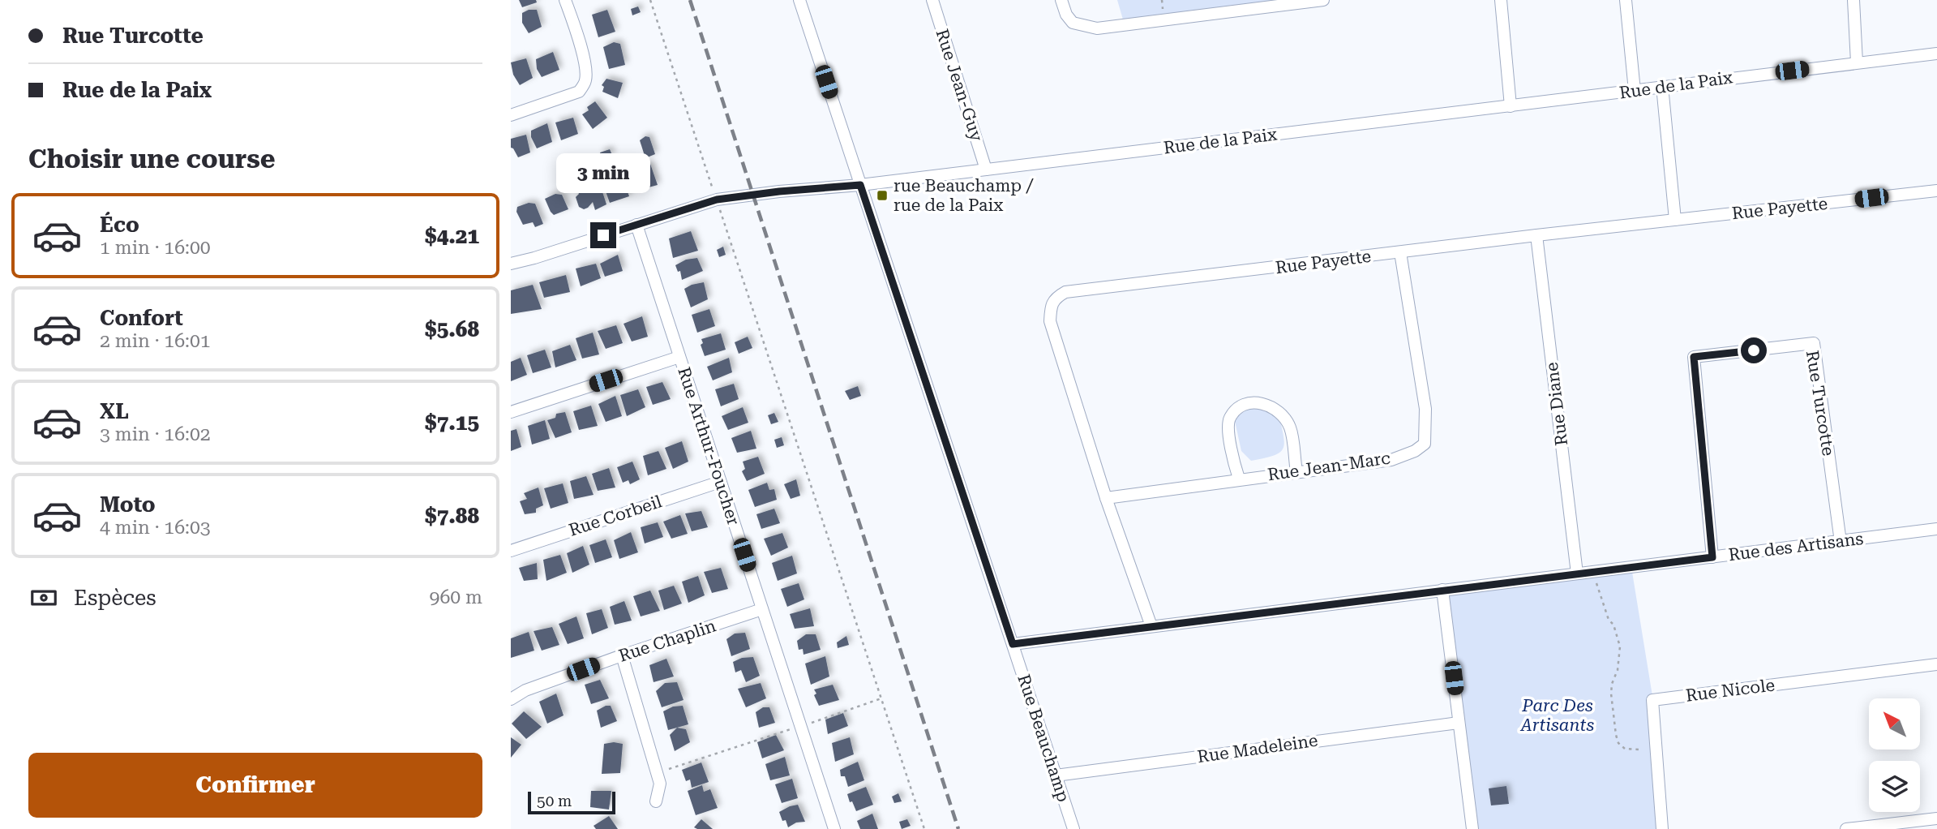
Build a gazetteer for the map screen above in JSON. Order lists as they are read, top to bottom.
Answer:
{
  "streets": {
    "street": [
      "Rue Jean-Guy",
      "Rue de la Paix",
      "Rue Payette",
      "Rue Turcotte",
      "Rue Diane",
      "Rue Arthur-Foucher",
      "Rue Jean-Marc",
      "Rue Corbeil",
      "Rue des Artisans",
      "Rue Chaplin",
      "Rue Nicole",
      "Rue Beauchamp",
      "Rue Madeleine"
    ]
  },
  "crossings": [
    ["Rue Jean-Guy", "Rue de la Paix"],
    ["Rue de la Paix", "Rue Arthur-Foucher"],
    ["Rue de la Paix", "Rue Beauchamp"],
    ["Rue Payette", "Rue Diane"],
    ["Rue Payette", "Rue Jean-Marc"],
    ["Rue Payette", "Rue des Artisans"],
    ["Rue Turcotte", "Rue des Artisans"],
    ["Rue Diane", "Rue des Artisans"],
    ["Rue Arthur-Foucher", "Rue Corbeil"],
    ["Rue Arthur-Foucher", "Rue Chaplin"],
    ["Rue des Artisans", "Rue Beauchamp"],
    ["Rue Beauchamp", "Rue Madeleine"]
  ],
  "parks": ["Parc Des Artisants"],
  "places": {
    "transit": ["rue Beauchamp / rue de la Paix"]
  },
  "scale_bar": "50 m",
  "north": "top left",
  "page": {
    "banner": ["Rue Turcotte", "Rue de la Paix"],
    "heading": "Choisir une course",
    "bubble": "3 min",
    "list": [
      {
        "name": "Éco",
        "note": "1 min · 16:00",
        "value": "$4.21"
      },
      {
        "name": "Confort",
        "note": "2 min · 16:01",
        "value": "$5.68"
      },
      {
        "name": "XL",
        "note": "3 min · 16:02",
        "value": "$7.15"
      },
      {
        "name": "Moto",
        "note": "4 min · 16:03",
        "value": "$7.88"
      }
    ],
    "pay": ["Espèces", "960 m"],
    "buttons": "Confirmer",
    "scale": "50 m"
  }
}
